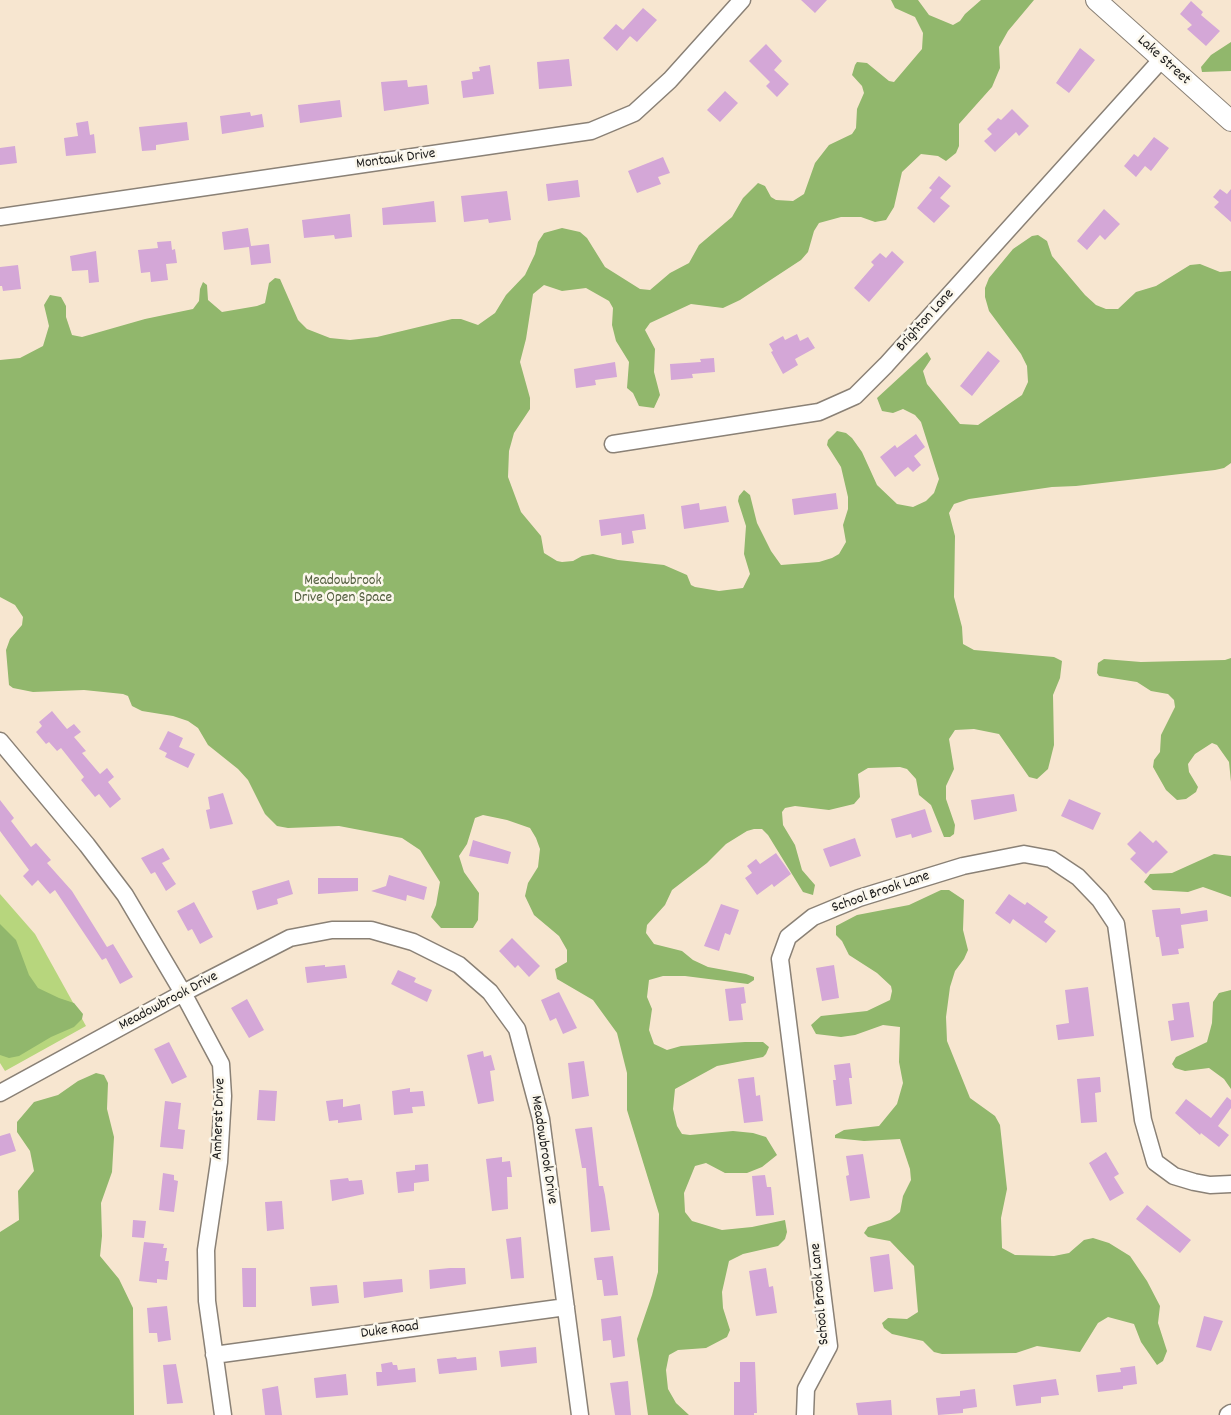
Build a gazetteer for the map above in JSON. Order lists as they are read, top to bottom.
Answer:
{
  "streets": {
    "street": [
      "Lake Street",
      "Montauk Drive",
      "Brighton Lane",
      "School Brook Lane",
      "Meadowbrook Drive",
      "Amherst Drive",
      "Duke Road"
    ]
  },
  "crossings": [
    ["Lake Street", "Brighton Lane"],
    ["Meadowbrook Drive", "Amherst Drive"],
    ["Meadowbrook Drive", "Duke Road"],
    ["Amherst Drive", "Duke Road"]
  ],
  "parks": ["Meadowbrook Drive Open Space"]
}
